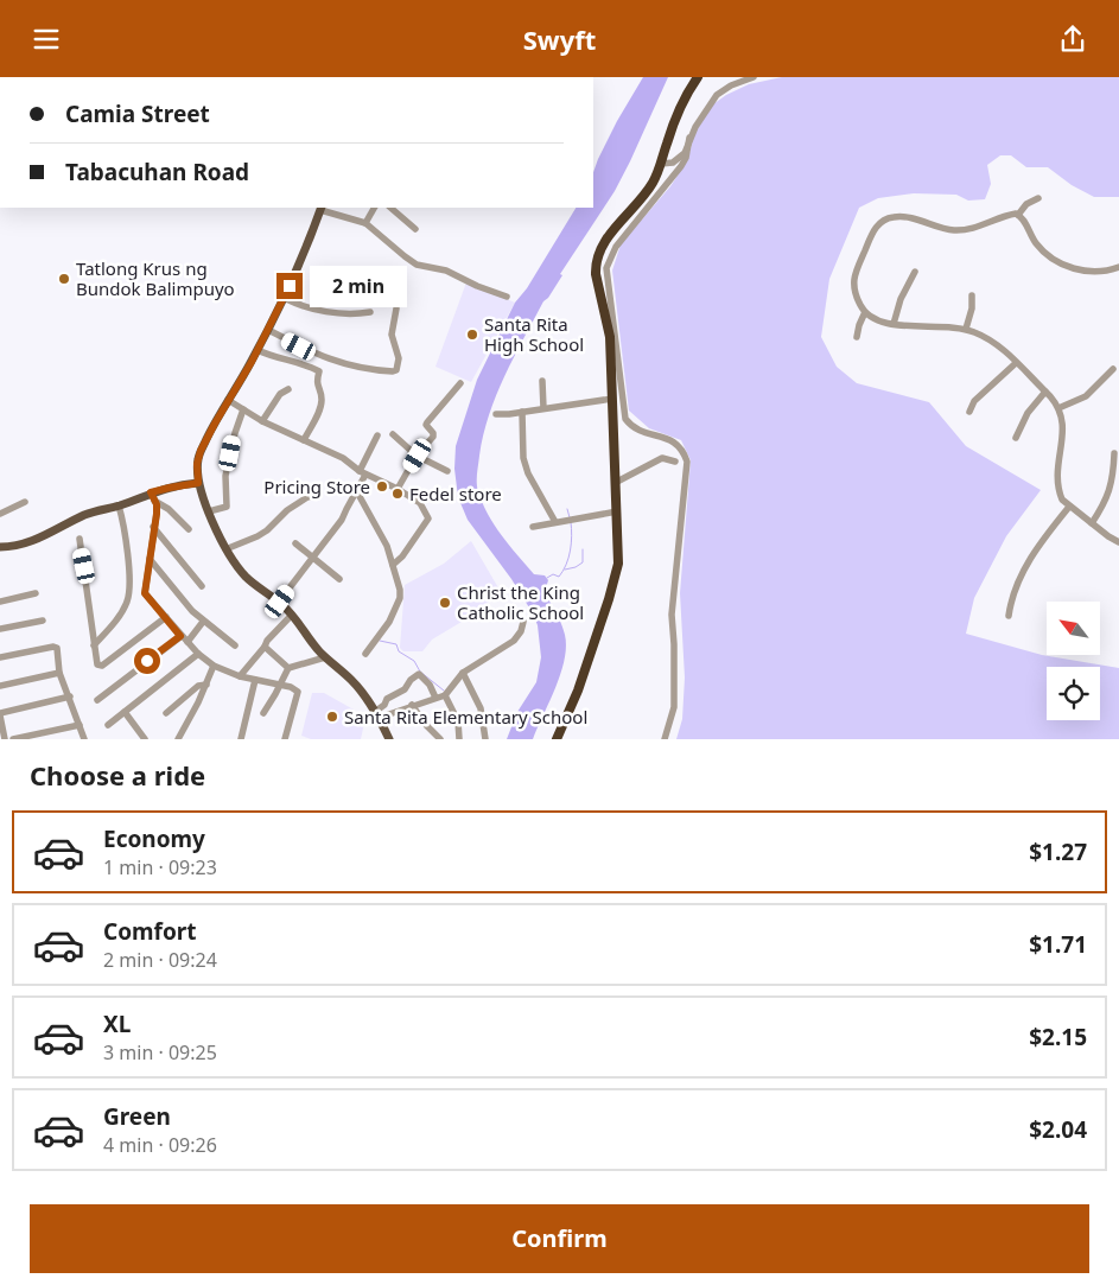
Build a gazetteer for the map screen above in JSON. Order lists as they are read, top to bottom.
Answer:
{
  "places": [
    "Tatlong Krus ng Bundok Balimpuyo",
    "Santa Rita High School",
    "Pricing Store",
    "Fedel store",
    "Christ the King Catholic School",
    "Santa Rita Elementary School"
  ],
  "north": "top left",
  "page": {
    "header": "Swyft",
    "banner": ["Camia Street", "Tabacuhan Road"],
    "bubble": "2 min",
    "heading": "Choose a ride",
    "list": [
      {
        "name": "Economy",
        "note": "1 min · 09:23",
        "value": "$1.27"
      },
      {
        "name": "Comfort",
        "note": "2 min · 09:24",
        "value": "$1.71"
      },
      {
        "name": "XL",
        "note": "3 min · 09:25",
        "value": "$2.15"
      },
      {
        "name": "Green",
        "note": "4 min · 09:26",
        "value": "$2.04"
      }
    ],
    "buttons": "Confirm"
  }
}
